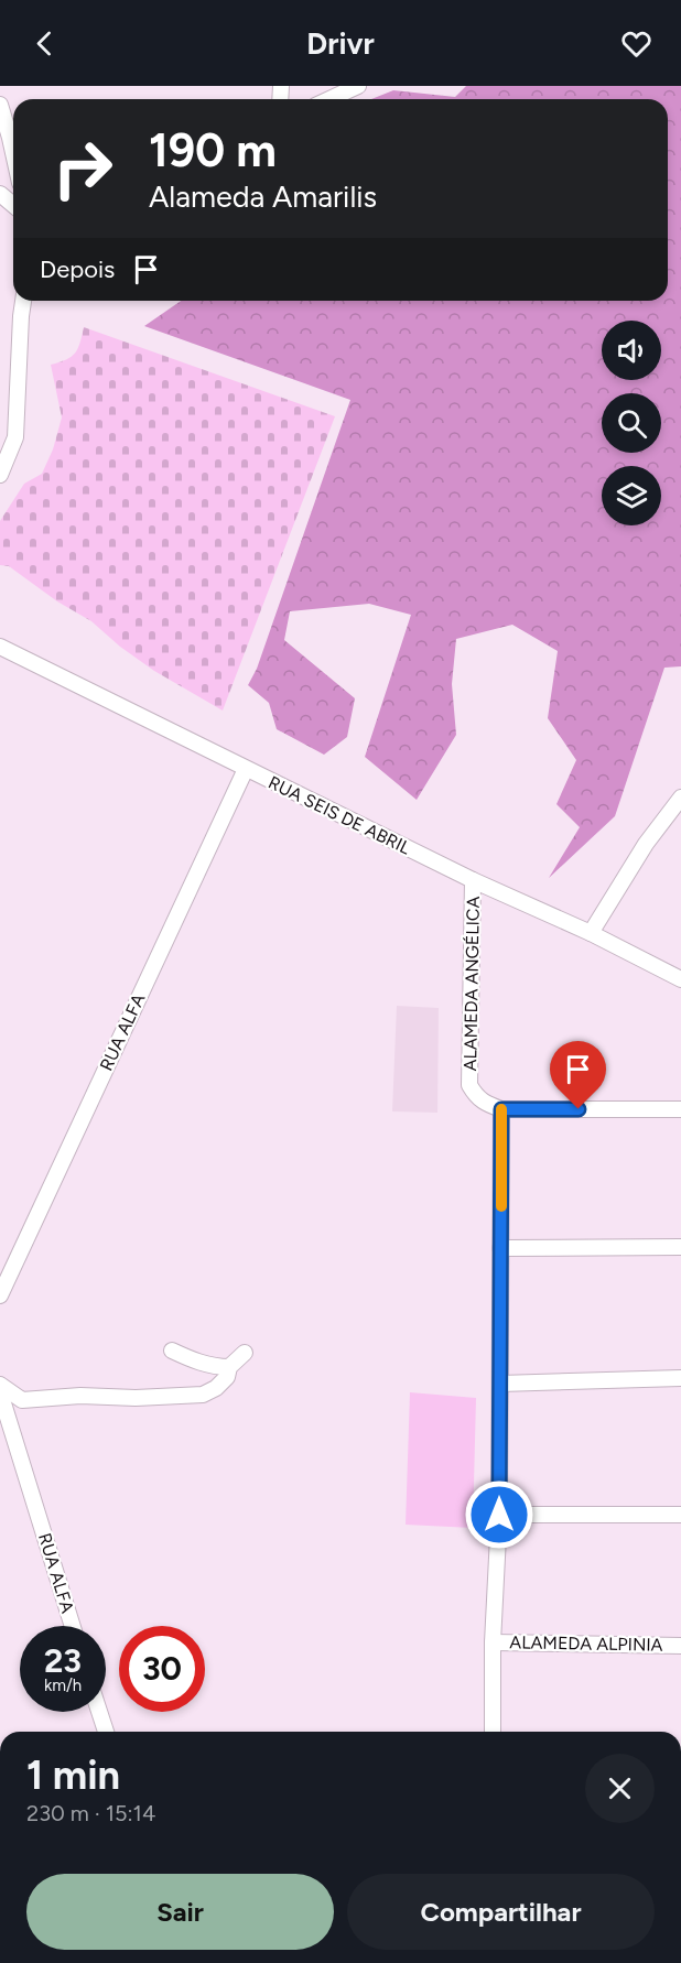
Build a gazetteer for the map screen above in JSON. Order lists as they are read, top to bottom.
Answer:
{
  "streets": {
    "street": [
      "RUA SEIS DE ABRIL",
      "ALAMEDA ANGÉLICA",
      "RUA ALFA",
      "ALAMEDA ALPINIA"
    ]
  },
  "crossings": [
    ["RUA SEIS DE ABRIL", "ALAMEDA ANGÉLICA"],
    ["RUA SEIS DE ABRIL", "RUA ALFA"]
  ],
  "page": {
    "header": "Drivr",
    "turn": ["190 m", "Alameda Amarilis"],
    "then": "Depois",
    "speed": "23 km/h",
    "limit": "30",
    "heading": ["1 min", "230 m · 15:14"],
    "buttons": ["Sair", "Compartilhar"]
  }
}
